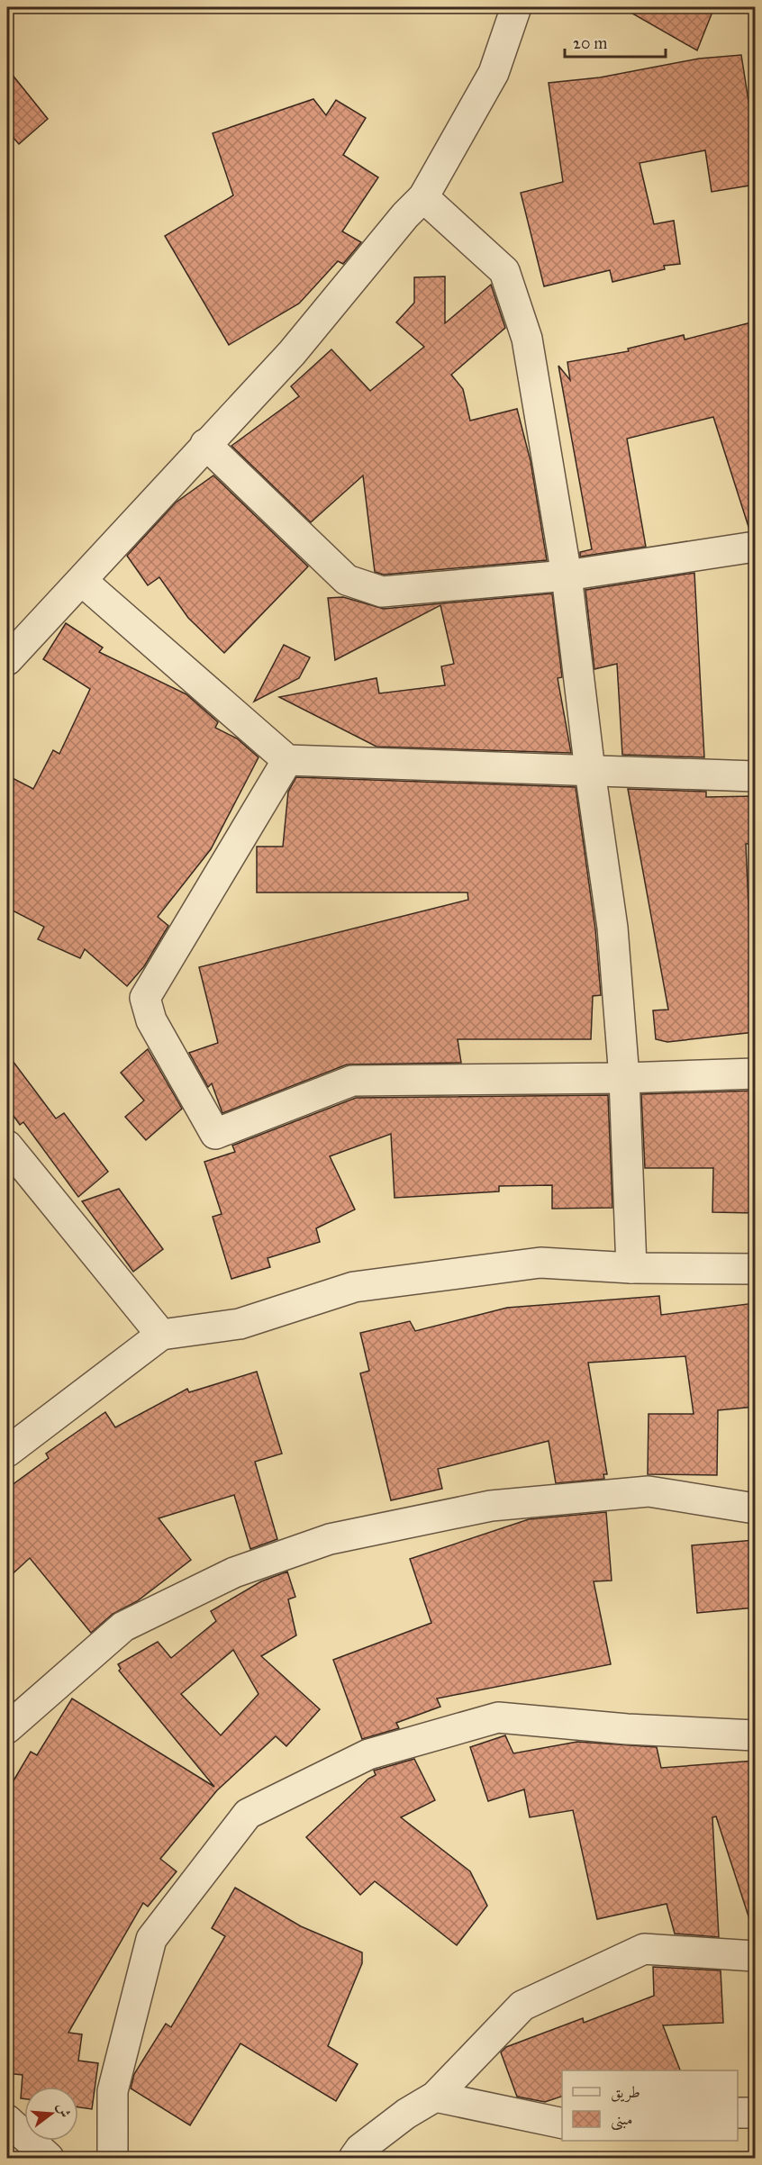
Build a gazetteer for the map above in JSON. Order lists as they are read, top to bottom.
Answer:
{
  "legend": ["طريق", "مبنى"],
  "scale_bar": "20 m",
  "north": "right"
}
